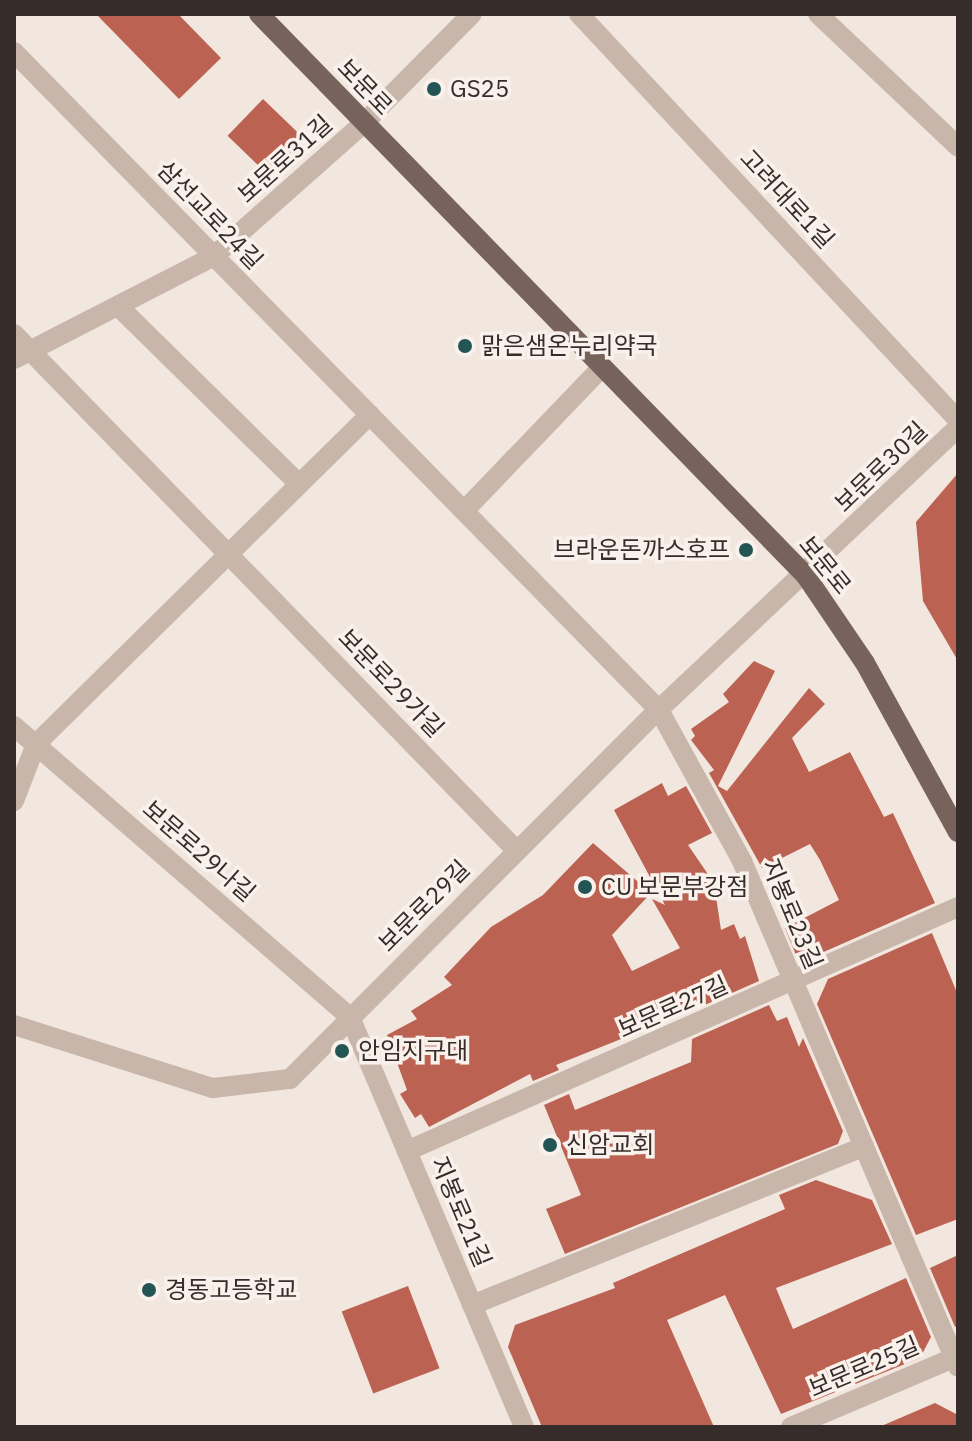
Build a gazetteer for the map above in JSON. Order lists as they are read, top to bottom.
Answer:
{
  "streets": {
    "main road": ["보문로"],
    "street": [
      "보문로31길",
      "고려대로1길",
      "삼선교로24길",
      "보문로30길",
      "보문로29가길",
      "보문로29나길",
      "보문로29길",
      "지봉로23길",
      "보문로27길",
      "지봉로21길",
      "보문로25길"
    ]
  },
  "crossings": [
    ["보문로", "보문로31길"],
    ["보문로", "보문로30길"],
    ["보문로", "보문로29길"],
    ["보문로31길", "삼선교로24길"],
    ["보문로31길", "보문로29가길"],
    ["삼선교로24길", "보문로29길"],
    ["삼선교로24길", "지봉로23길"],
    ["보문로30길", "보문로29길"],
    ["보문로29가길", "보문로29길"],
    ["보문로29나길", "보문로29길"],
    ["보문로29나길", "지봉로21길"],
    ["보문로29길", "지봉로23길"],
    ["보문로29길", "지봉로21길"],
    ["지봉로23길", "보문로27길"],
    ["지봉로23길", "보문로25길"],
    ["보문로27길", "지봉로21길"]
  ],
  "places": [
    "GS25",
    "맑은샘온누리약국",
    "브라운돈까스호프",
    "CU 보문부강점",
    "안임지구대",
    "신암교회",
    "경동고등학교"
  ]
}
